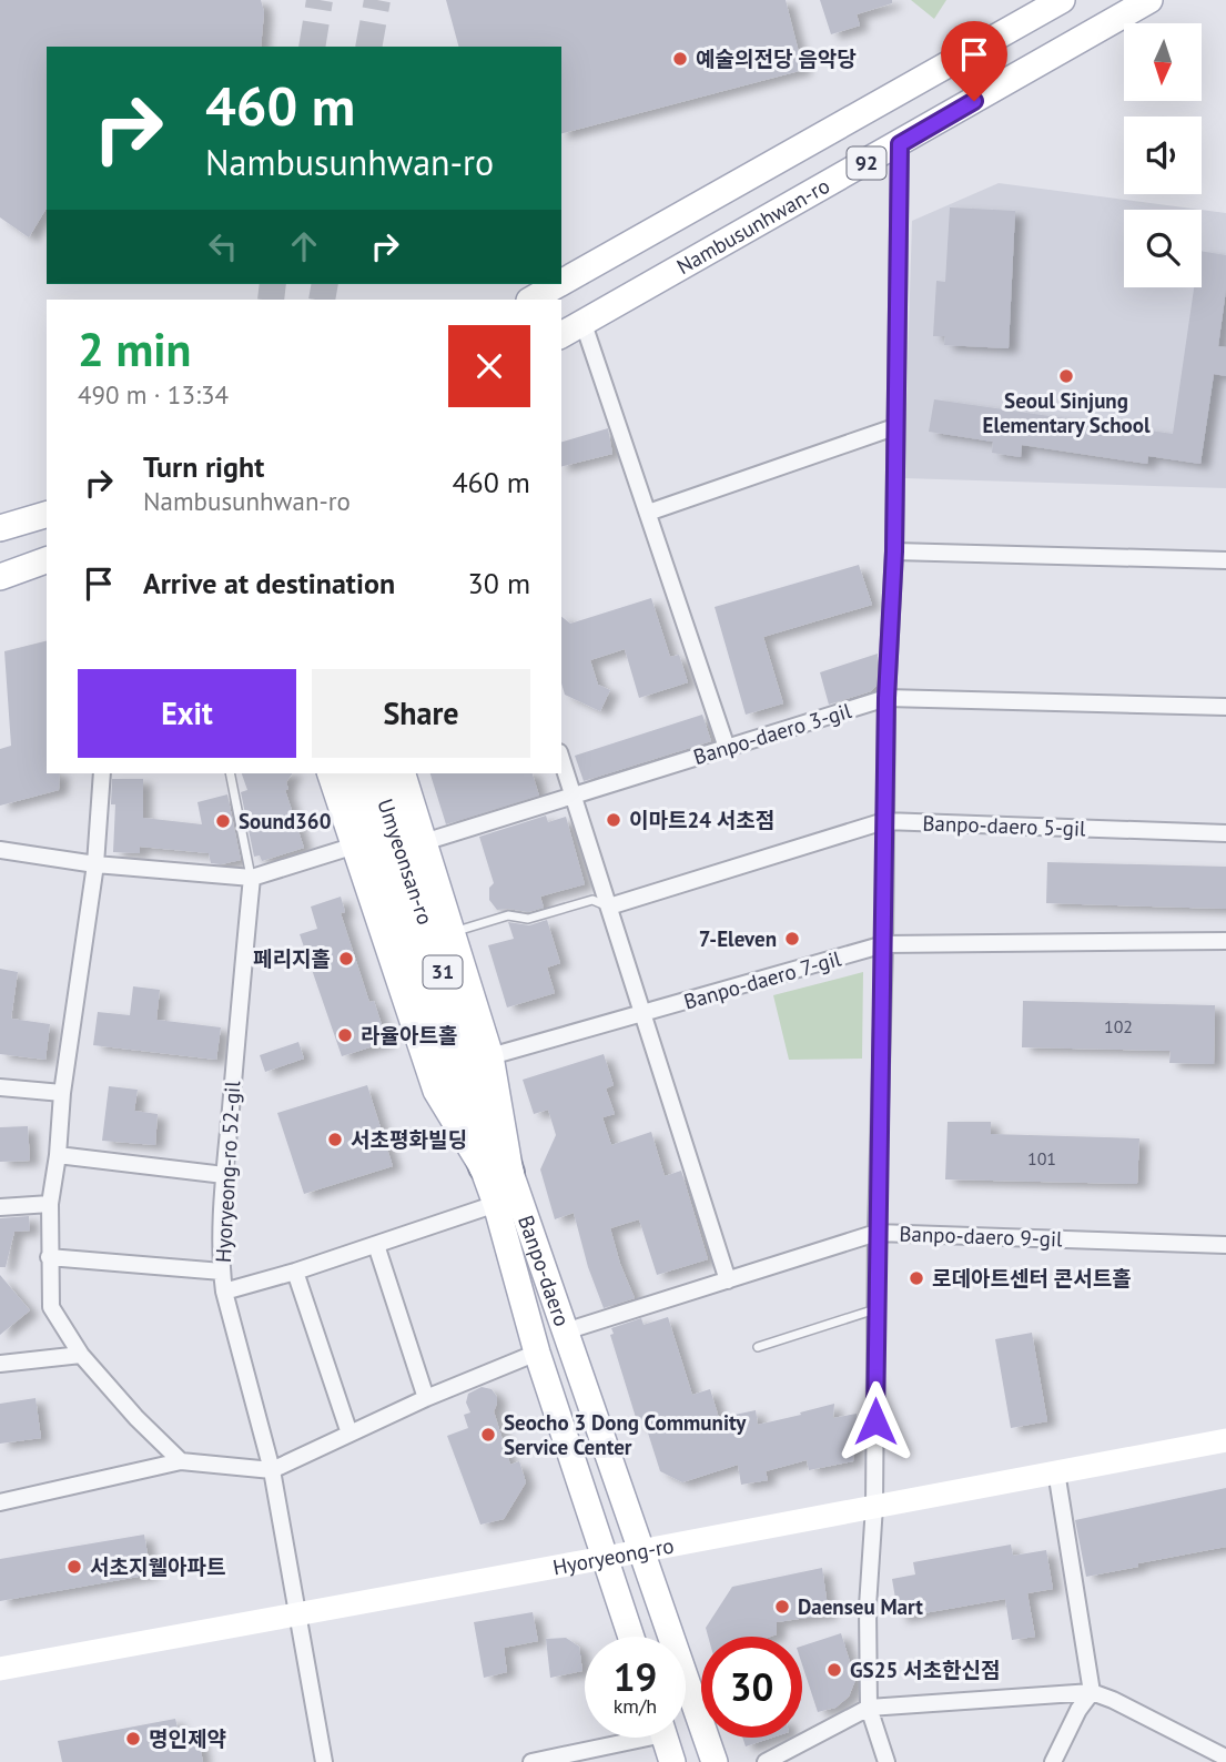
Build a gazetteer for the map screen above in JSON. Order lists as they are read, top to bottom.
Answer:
{
  "streets": {
    "highway": ["Umyeonsan-ro", "31"],
    "main road": [
      "92",
      "Nambusunhwan-ro",
      "Banpo-daero",
      "Hyoryeong-ro"
    ],
    "street": [
      "Banpo-daero 3-gil",
      "Banpo-daero 5-gil",
      "Banpo-daero 7-gil",
      "Hyoryeong-ro 52-gil",
      "Banpo-daero 9-gil"
    ]
  },
  "crossings": [
    ["Banpo-daero 3-gil", "Banpo-daero"],
    ["Umyeonsan-ro", "Banpo-daero"],
    ["Banpo-daero 7-gil", "Banpo-daero"],
    ["Hyoryeong-ro 52-gil", "Hyoryeong-ro"],
    ["Banpo-daero 9-gil", "Banpo-daero"],
    ["Banpo-daero", "Hyoryeong-ro"]
  ],
  "places": [
    "예술의전당 음악당",
    "Seoul Sinjung Elementary School",
    "이마트24 서초점",
    "Sound360",
    "7-Eleven",
    "페리지홀",
    "라율아트홀",
    "서초평화빌딩",
    "로데아트센터 콘서트홀",
    "Seocho 3 Dong Community Service Center",
    "서초지웰아파트",
    "Daenseu Mart",
    "GS25 서초한신점",
    "명인제약"
  ],
  "house_numbers": ["102", "101"],
  "north": "bottom",
  "page": {
    "turn": ["460 m", "Nambusunhwan-ro"],
    "heading": ["2 min", "490 m · 13:34"],
    "list": [
      {
        "name": "Turn right",
        "note": "Nambusunhwan-ro",
        "value": "460 m"
      },
      {
        "name": "Arrive at destination",
        "value": "30 m"
      }
    ],
    "buttons": ["Exit", "Share"],
    "speed": "19 km/h",
    "limit": "30"
  }
}
